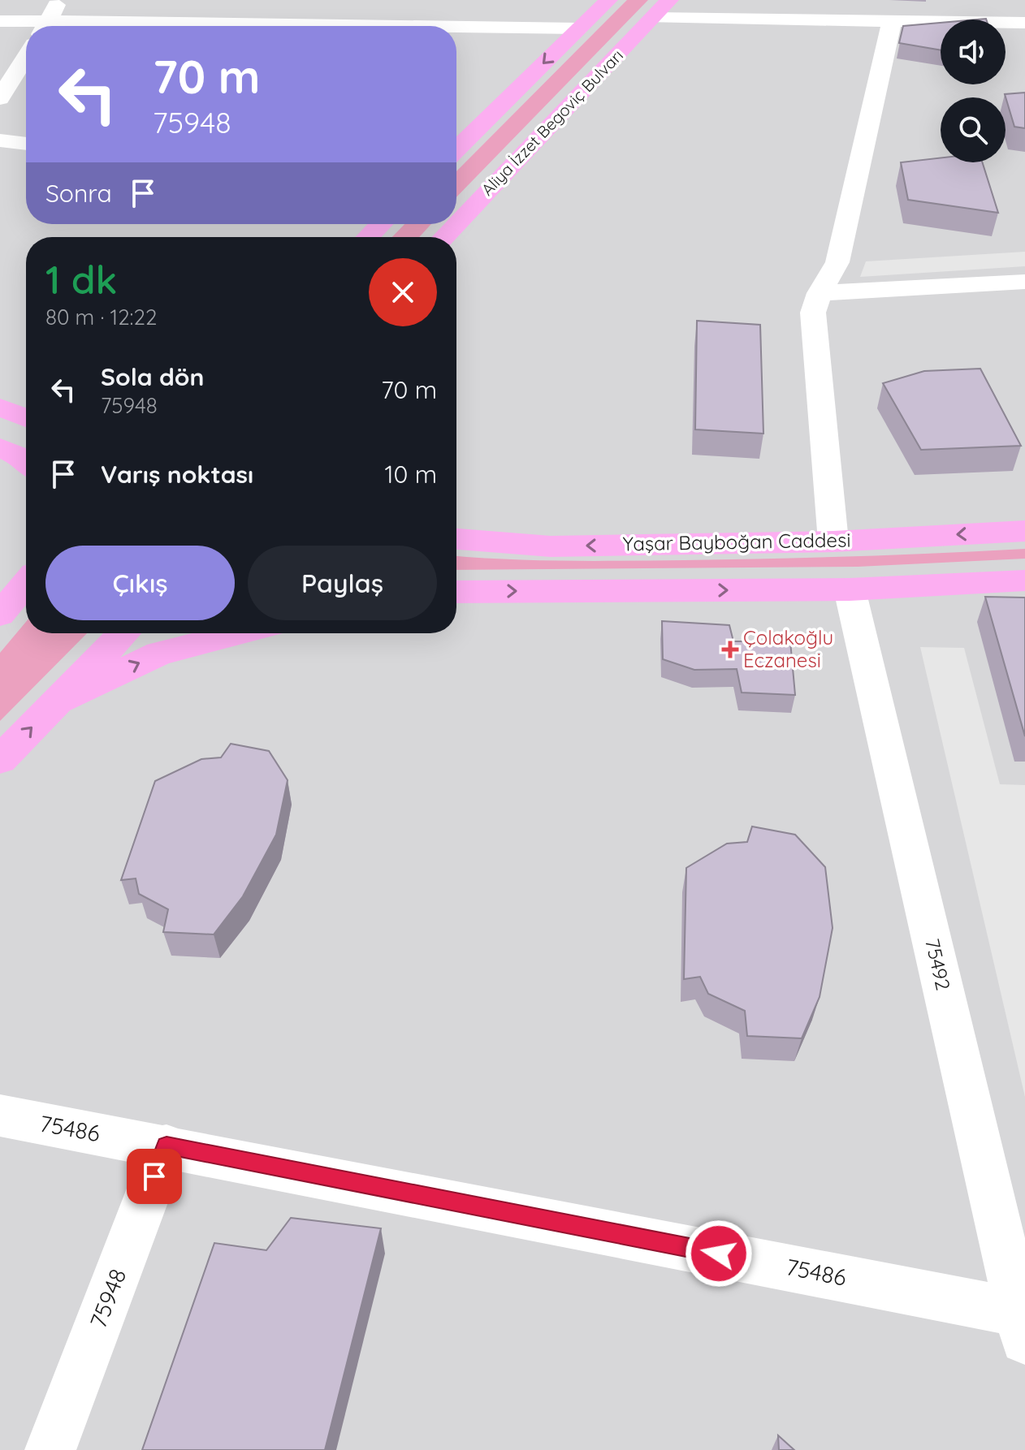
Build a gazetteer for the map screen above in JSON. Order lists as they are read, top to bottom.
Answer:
{
  "streets": {
    "main road": ["Aliya İzzet Begoviç Bulvarı", "Yaşar Bayboğan Caddesi"],
    "street": ["75492", "75486", "75948"]
  },
  "crossings": [
    ["75492", "75486"],
    ["75486", "75948"]
  ],
  "places": {
    "health": ["Çolakoğlu Eczanesi"]
  },
  "page": {
    "turn": ["70 m", "75948"],
    "then": "Sonra",
    "heading": ["1 dk", "80 m · 12:22"],
    "list": [
      {
        "name": "Sola dön",
        "note": "75948",
        "value": "70 m"
      },
      {
        "name": "Varış noktası",
        "value": "10 m"
      }
    ],
    "buttons": ["Çıkış", "Paylaş"]
  }
}
